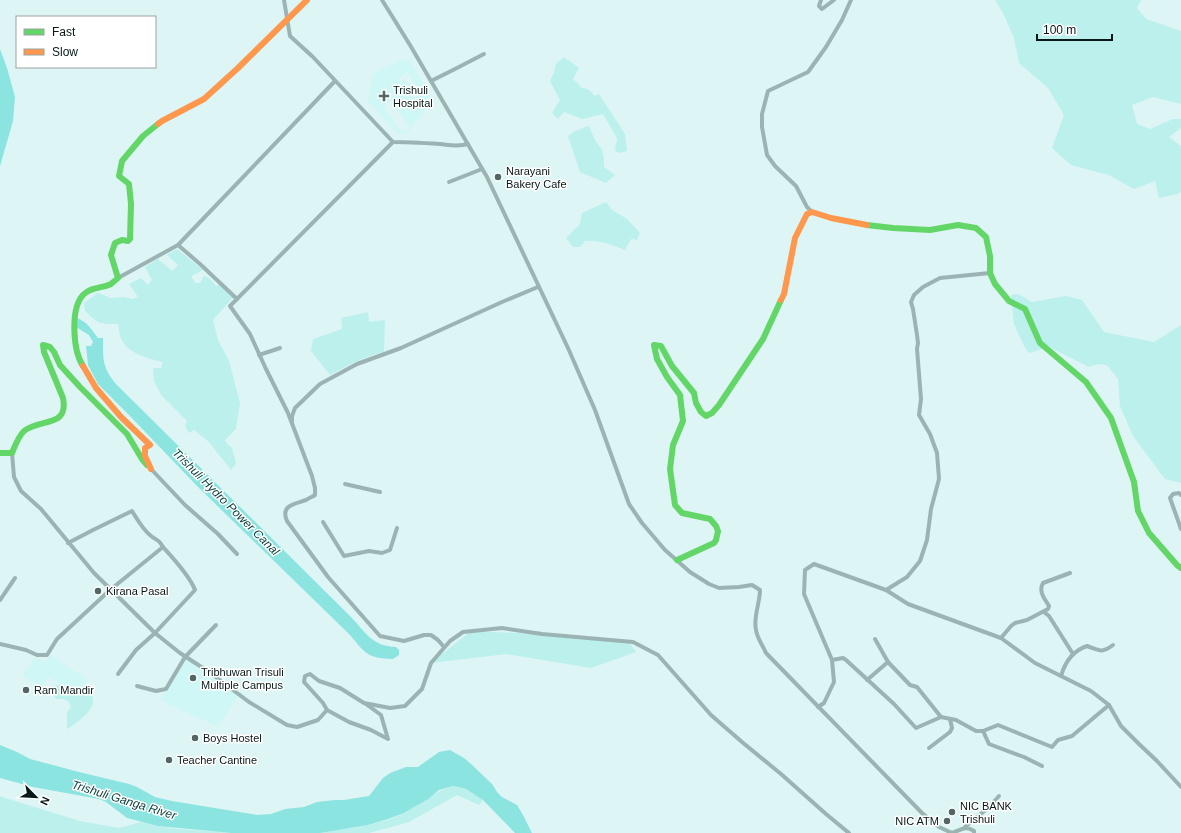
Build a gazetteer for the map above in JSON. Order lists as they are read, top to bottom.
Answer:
{
  "water": ["Trishuli Hydro Power Canal", "Trishuli Ganga River"],
  "places": {
    "health": ["Trishuli Hospital"],
    "other": [
      "Narayani Bakery Cafe",
      "Kirana Pasal",
      "Tribhuwan Trisuli Multiple Campus",
      "Ram Mandir",
      "Boys Hostel",
      "Teacher Cantine",
      "NIC BANK Trishuli",
      "NIC ATM"
    ]
  },
  "legend": ["Fast", "Slow"],
  "scale_bar": "100 m",
  "north": "bottom right"
}
